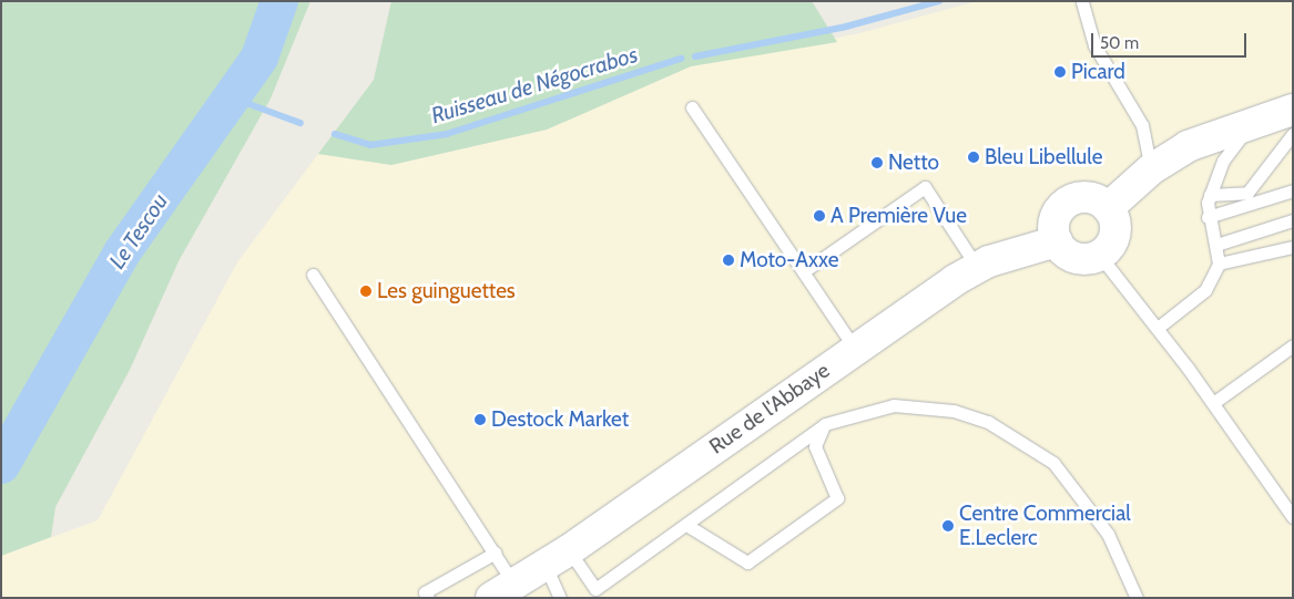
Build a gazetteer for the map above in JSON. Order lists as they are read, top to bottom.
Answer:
{
  "streets": {
    "main road": ["Rue de l'Abbaye"]
  },
  "water": ["Ruisseau de Négocrabos", "Le Tescou"],
  "places": [
    "Picard",
    "Bleu Libellule",
    "Netto",
    "A Première Vue",
    "Moto-Axxe",
    "Les guinguettes",
    "Destock Market",
    "Centre Commercial E.Leclerc"
  ],
  "scale_bar": "50 m"
}
